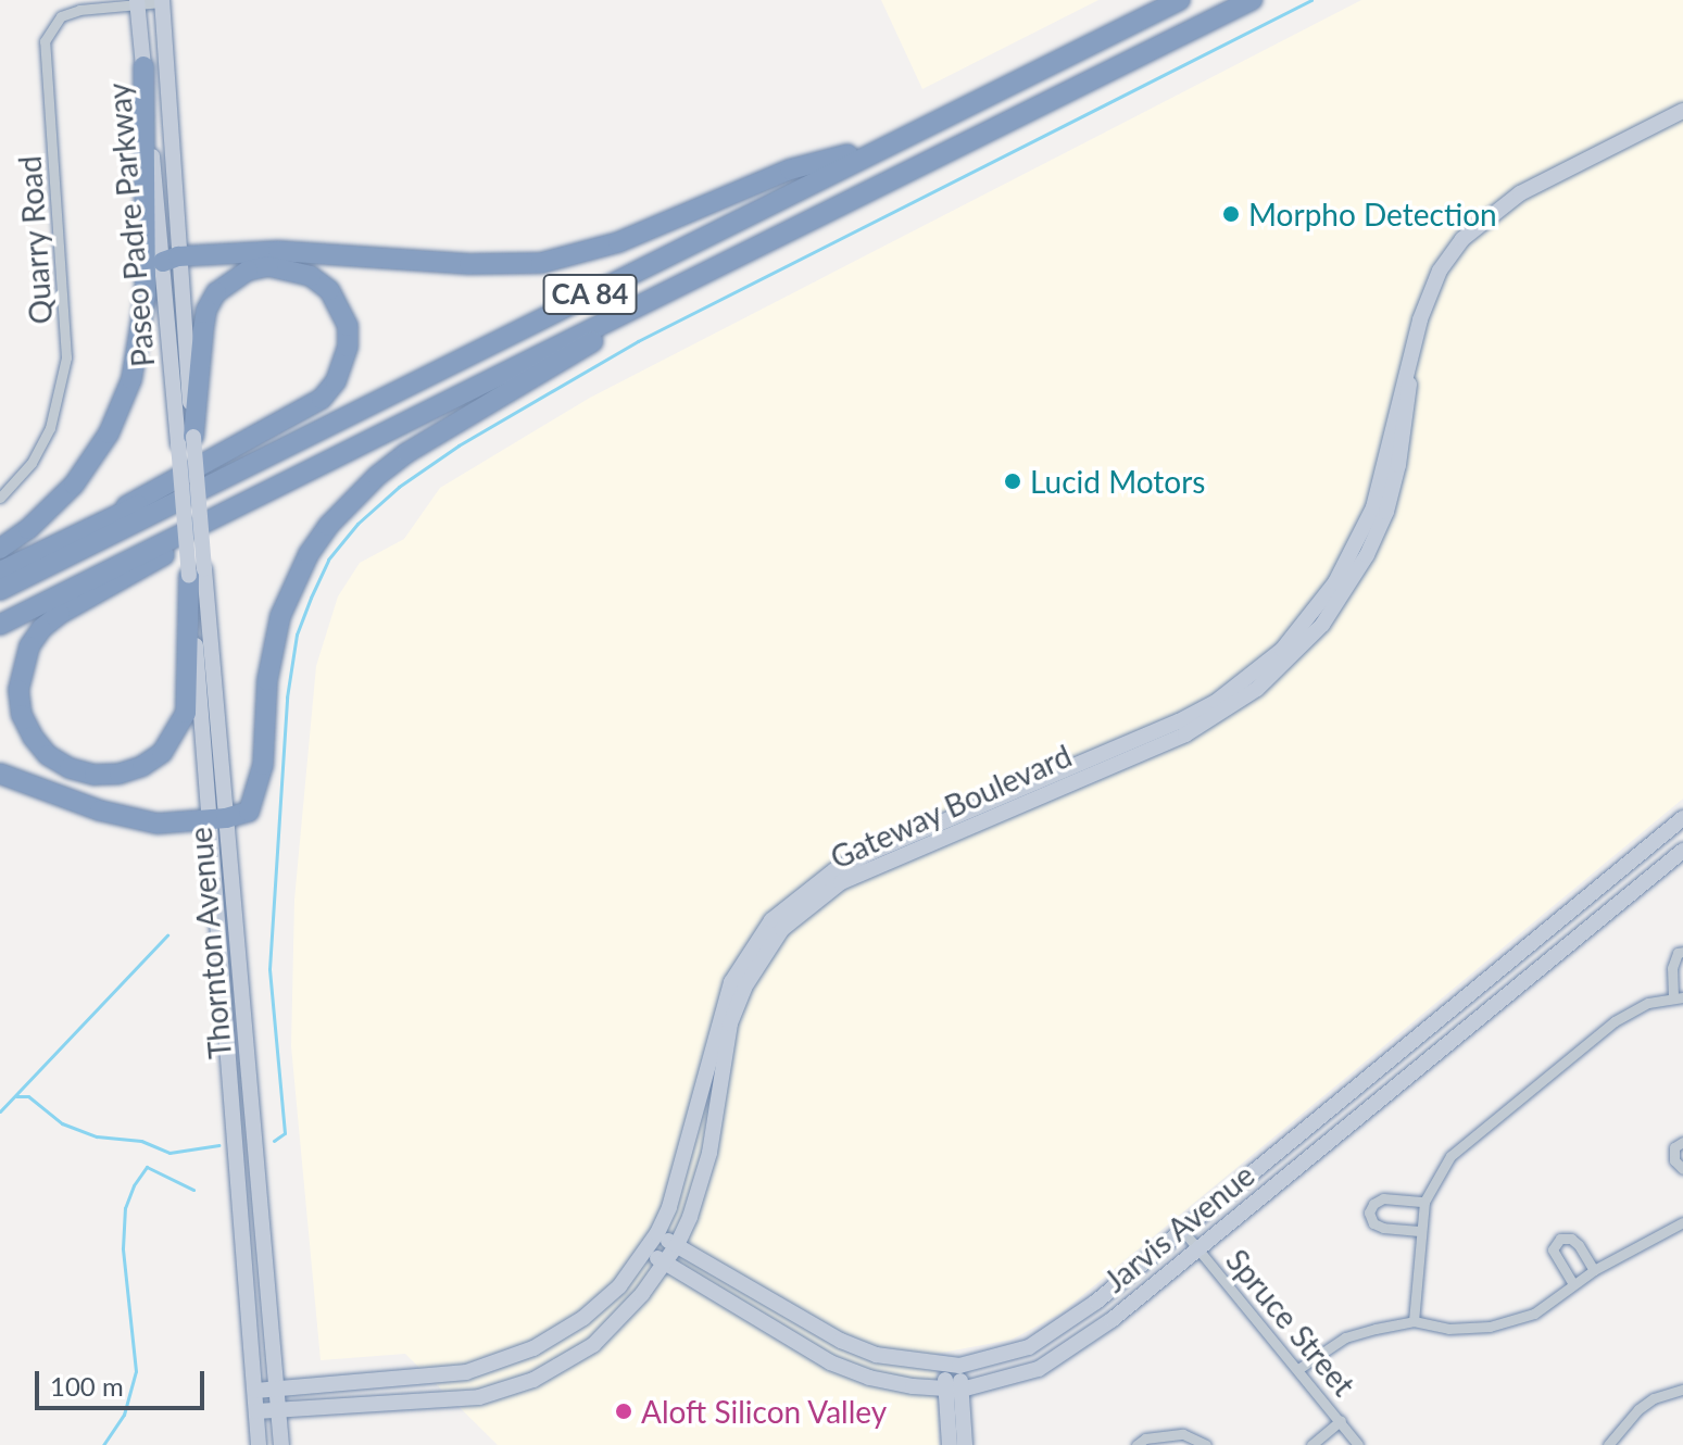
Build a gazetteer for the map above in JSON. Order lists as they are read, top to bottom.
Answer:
{
  "streets": {
    "highway": ["CA 84"],
    "main road": [
      "Paseo Padre Parkway",
      "Gateway Boulevard",
      "Thornton Avenue",
      "Jarvis Avenue"
    ],
    "street": ["Quarry Road", "Spruce Street"]
  },
  "crossings": [
    ["Paseo Padre Parkway", "Quarry Road"],
    ["Paseo Padre Parkway", "Thornton Avenue"],
    ["Gateway Boulevard", "Thornton Avenue"],
    ["Gateway Boulevard", "Jarvis Avenue"],
    ["Jarvis Avenue", "Spruce Street"]
  ],
  "places": ["Morpho Detection", "Lucid Motors", "Aloft Silicon Valley"],
  "scale_bar": "100 m"
}
